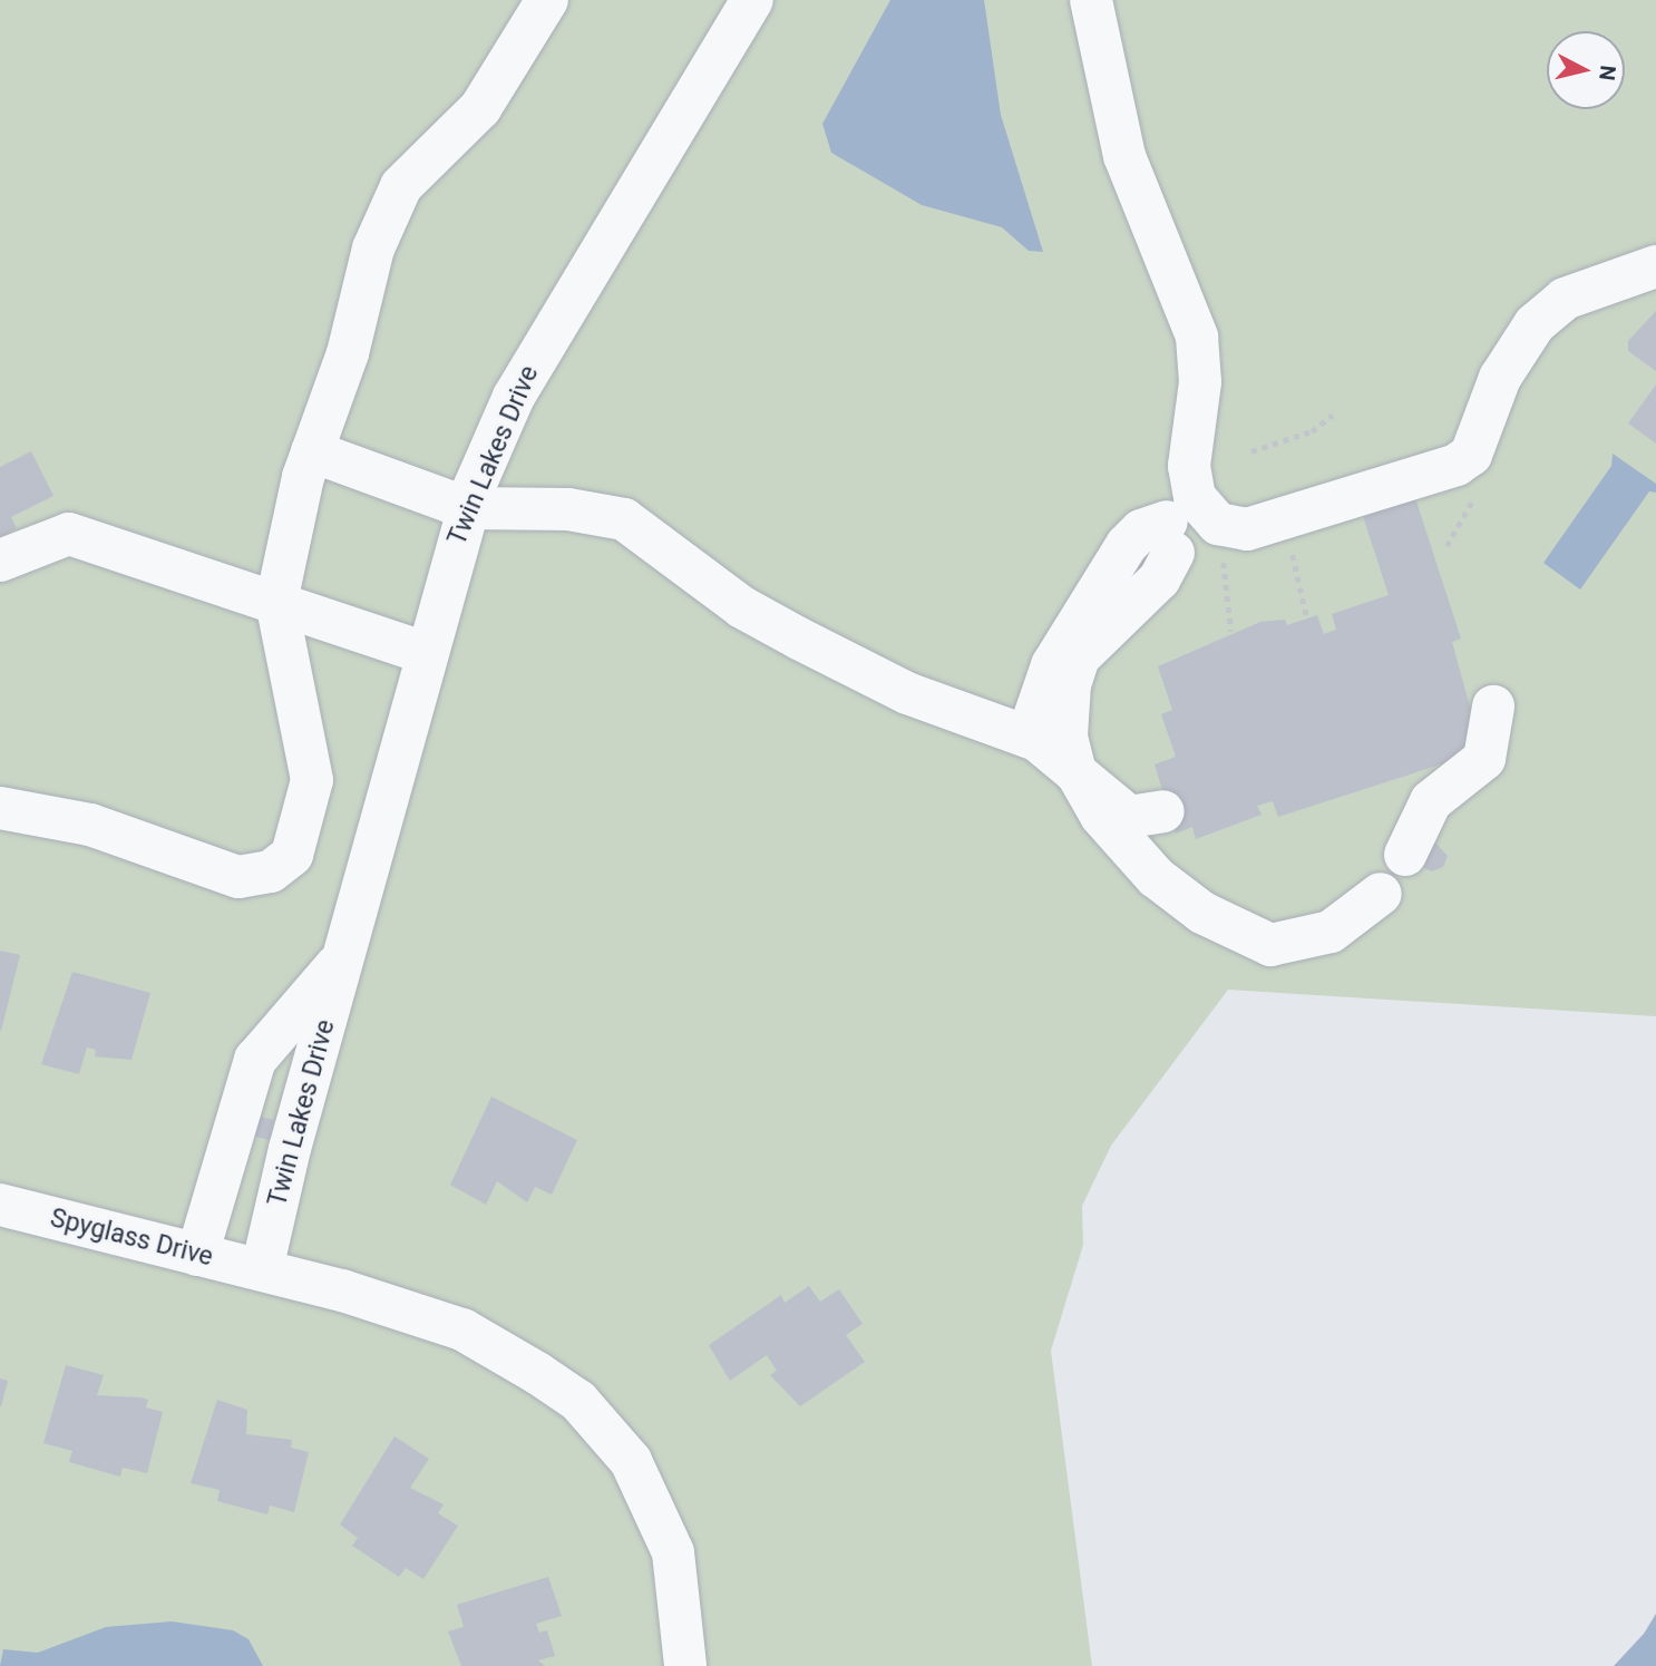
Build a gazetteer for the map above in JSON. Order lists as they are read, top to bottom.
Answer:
{
  "streets": {
    "street": ["Twin Lakes Drive", "Spyglass Drive"]
  },
  "crossings": [
    ["Twin Lakes Drive", "Spyglass Drive"]
  ],
  "north": "right"
}
